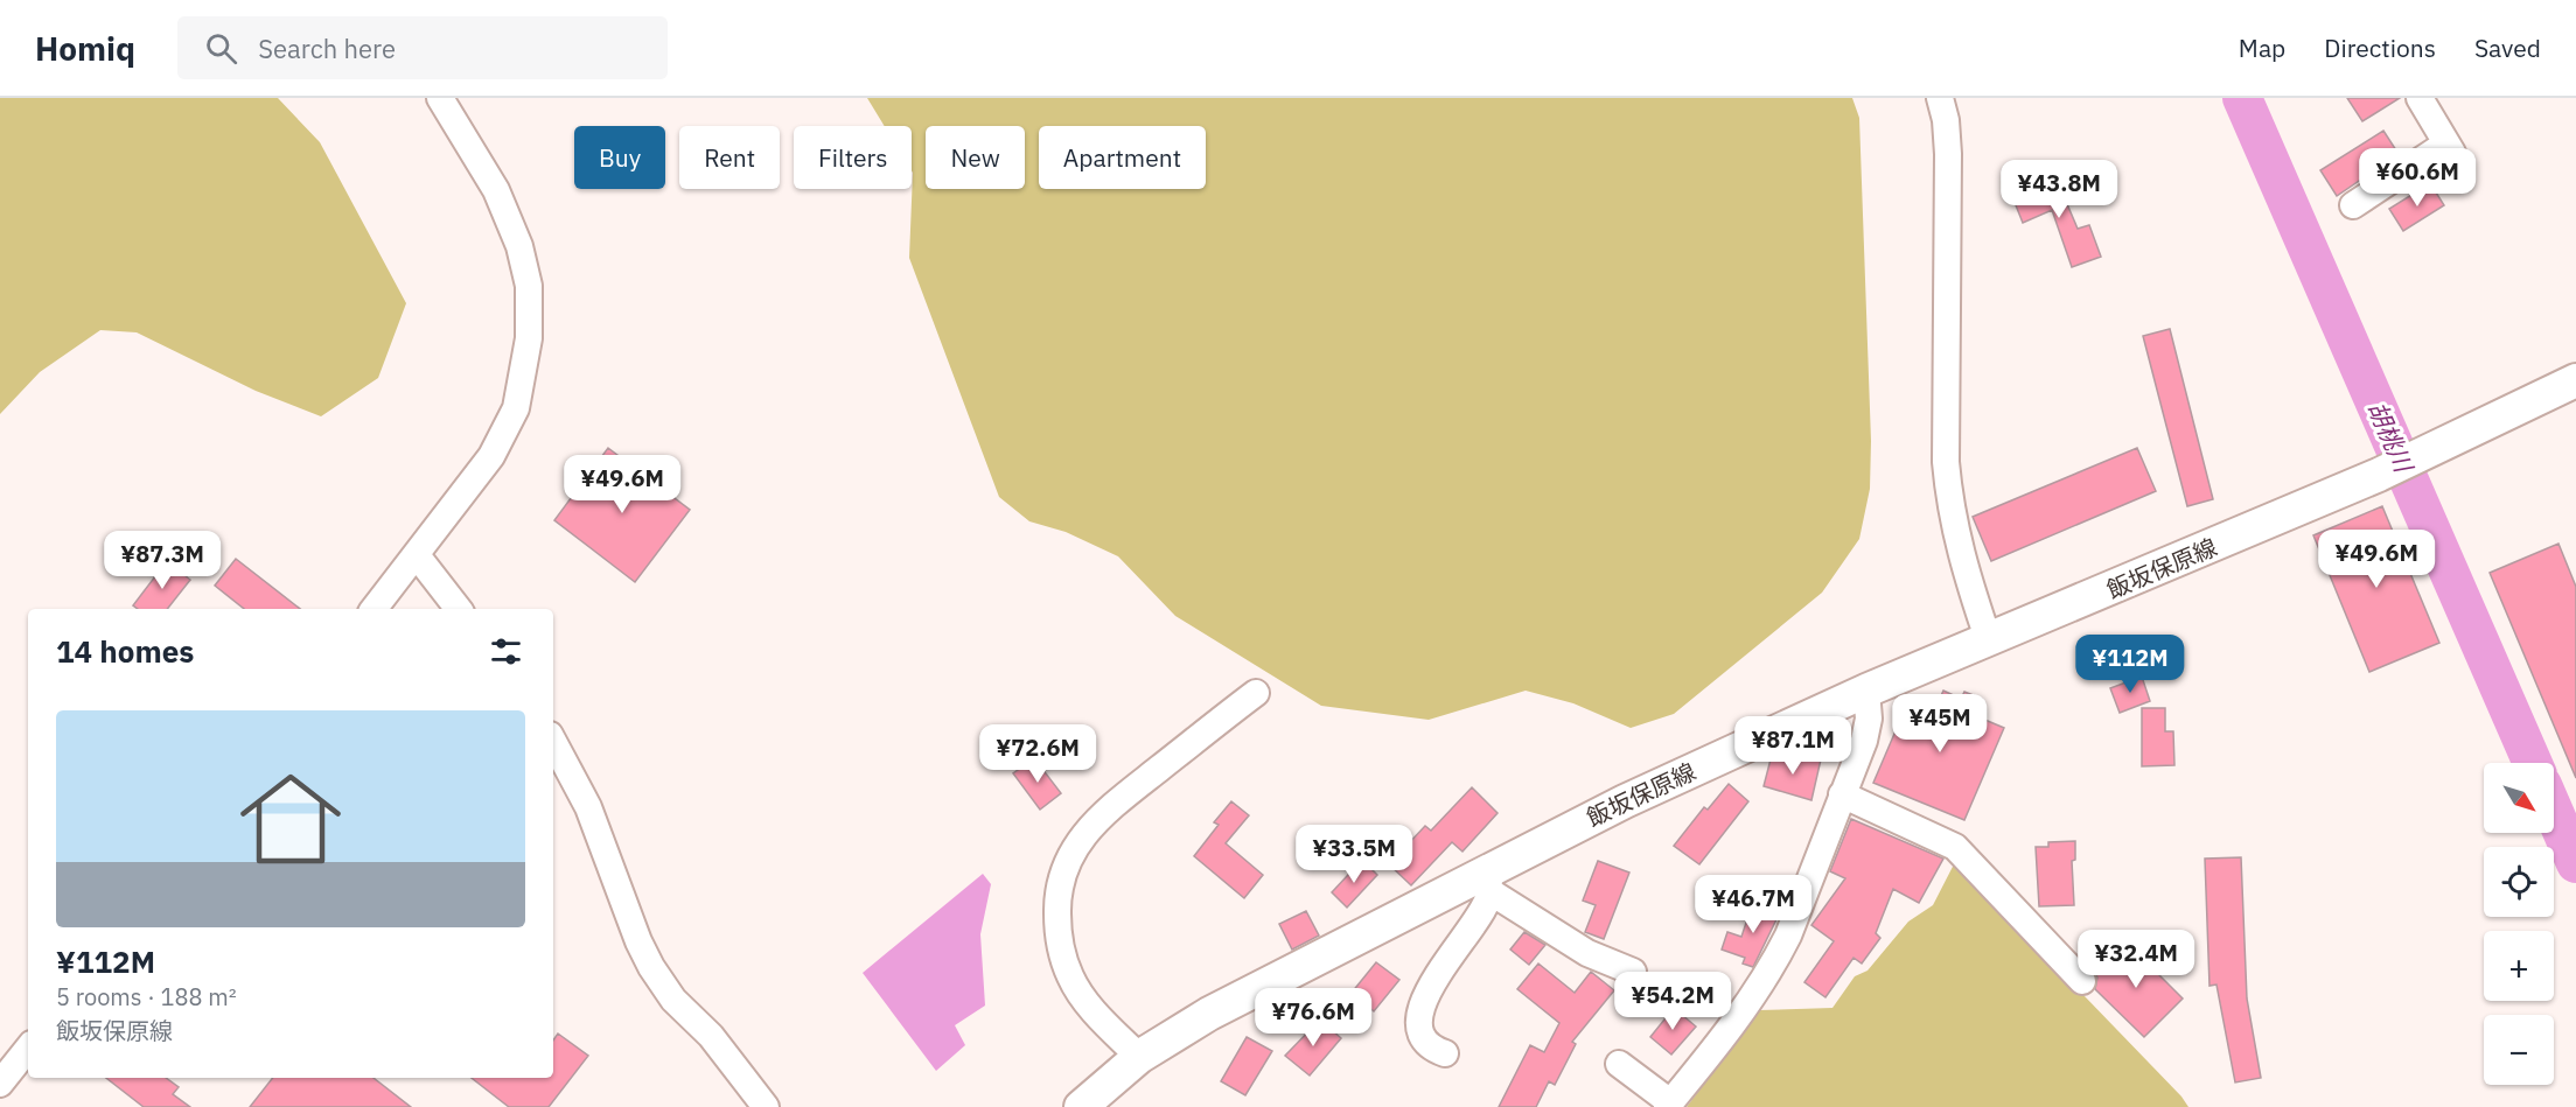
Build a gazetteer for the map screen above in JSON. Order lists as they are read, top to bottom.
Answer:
{
  "streets": {
    "main road": ["飯坂保原線"]
  },
  "water": ["胡桃川"],
  "north": "bottom right",
  "page": {
    "header": "Homiq",
    "search": "Search here",
    "nav": ["Map", "Directions", "Saved"],
    "chip": [
      "Buy",
      "Rent",
      "Filters",
      "New",
      "Apartment"
    ],
    "price": [
      "¥60.6M",
      "¥43.8M",
      "¥49.6M",
      "¥49.6M",
      "¥87.3M",
      "¥112M",
      "¥45M",
      "¥87.1M",
      "¥72.6M",
      "¥33.5M",
      "¥46.7M",
      "¥32.4M",
      "¥54.2M",
      "¥76.6M"
    ],
    "heading": "14 homes",
    "list": [
      {
        "name": "¥112M",
        "note": "5 rooms · 188 m² · 飯坂保原線"
      }
    ],
    "map_buttons": ["+", "−"]
  }
}
